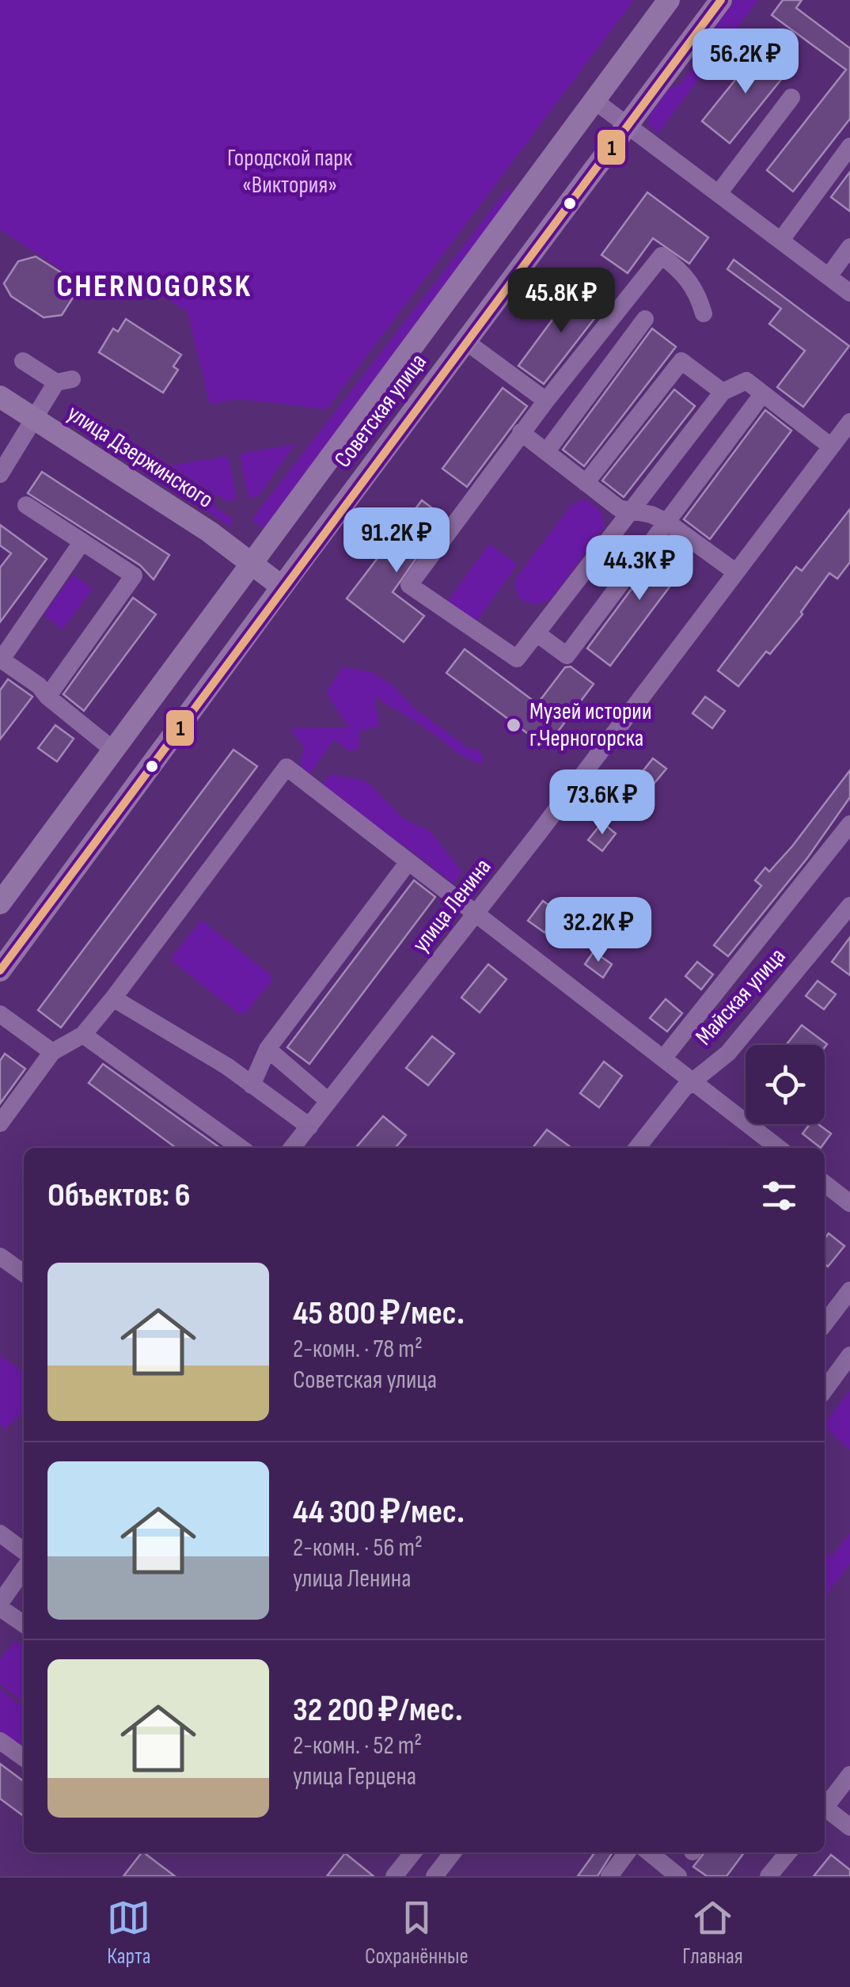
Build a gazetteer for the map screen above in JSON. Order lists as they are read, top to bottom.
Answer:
{
  "streets": {
    "main road": ["Советская улица", "улица Дзержинского"],
    "street": ["улица Ленина", "Майская улица"]
  },
  "crossings": [
    ["Советская улица", "улица Дзержинского"]
  ],
  "districts": ["CHERNOGORSK"],
  "parks": ["Городской парк «Виктория»"],
  "places": ["Музей истории г.Черногорска"],
  "lines": ["transit line 1"],
  "page": {
    "price": [
      "56.2K ₽",
      "45.8K ₽",
      "91.2K ₽",
      "44.3K ₽",
      "73.6K ₽",
      "32.2K ₽"
    ],
    "heading": "Объектов: 6",
    "list": [
      {
        "name": "45 800 ₽/мес.",
        "note": "2-комн. · 78 m² · Советская улица"
      },
      {
        "name": "44 300 ₽/мес.",
        "note": "2-комн. · 56 m² · улица Ленина"
      },
      {
        "name": "32 200 ₽/мес.",
        "note": "2-комн. · 52 m² · улица Герцена"
      }
    ],
    "tabs": ["Карта", "Сохранённые", "Главная"]
  }
}
